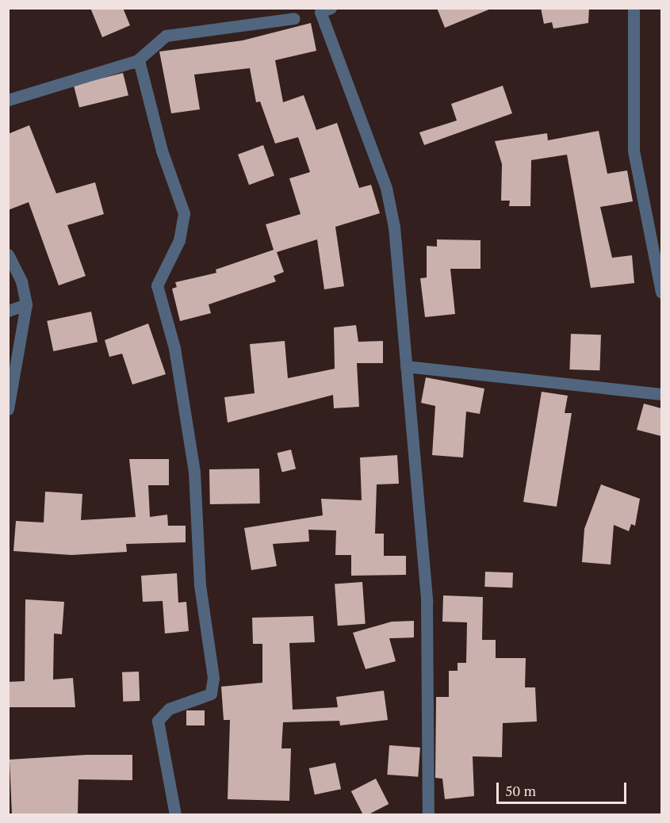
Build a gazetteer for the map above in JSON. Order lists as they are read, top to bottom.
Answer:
{
  "scale_bar": "50 m"
}
